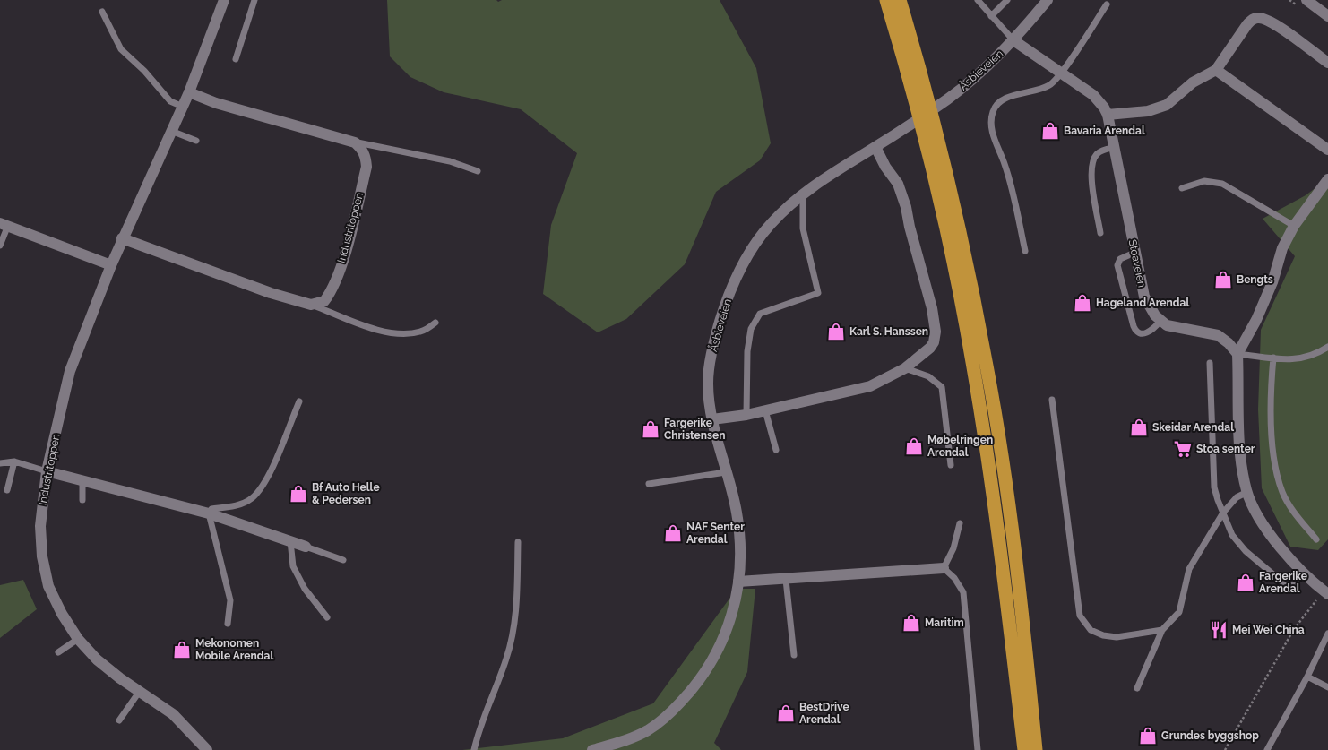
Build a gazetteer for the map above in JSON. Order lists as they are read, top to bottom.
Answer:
{
  "streets": {
    "street": ["Åsbieveien", "Industritoppen", "Stoaveien"]
  },
  "crossings": [
    ["Åsbieveien", "Stoaveien"]
  ],
  "places": {
    "shop": [
      "Bavaria Arendal",
      "Bengts",
      "Hageland Arendal",
      "Karl S. Hanssen",
      "Skeidar Arendal",
      "Fargerike Christensen",
      "Møbelringen Arendal",
      "Bf Auto Helle & Pedersen",
      "NAF Senter Arendal",
      "Fargerike Arendal",
      "Maritim",
      "Mekonomen Mobile Arendal",
      "BestDrive Arendal",
      "Grundes byggshop"
    ],
    "supermarket": ["Stoa senter"],
    "restaurant": ["Mei Wei China"]
  }
}
